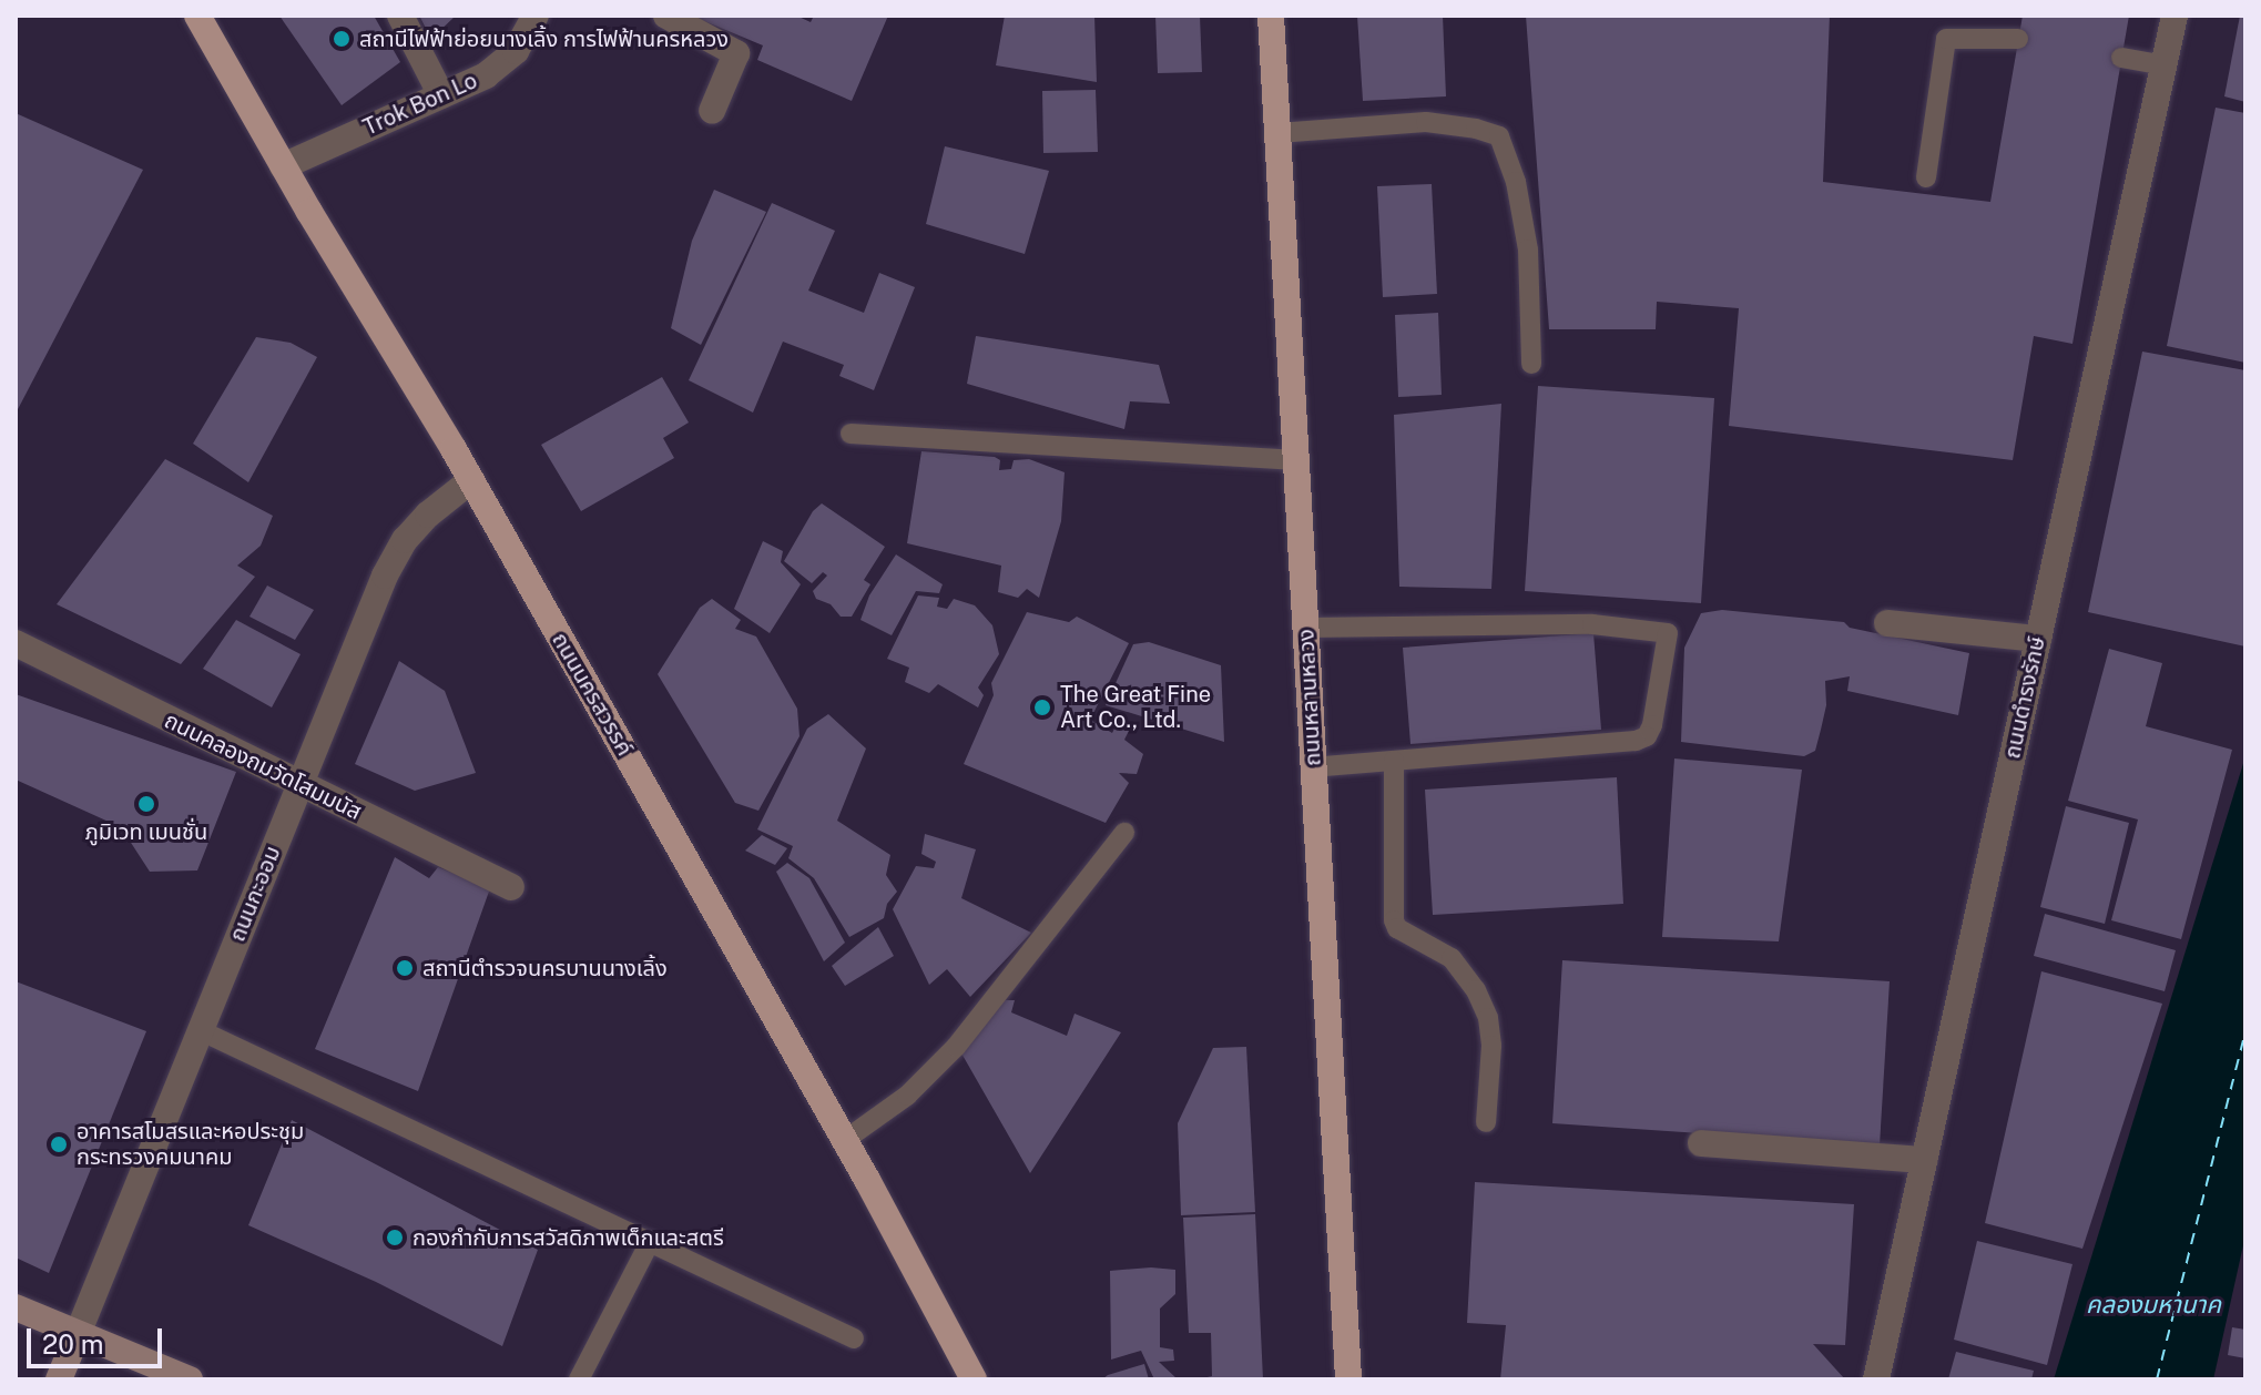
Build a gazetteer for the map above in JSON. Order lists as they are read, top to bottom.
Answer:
{
  "streets": {
    "main road": ["ถนนนครสวรรค์", "ถนนหลานหลวง"],
    "street": [
      "Trok Bon Lo",
      "ถนนดำรงรักษ์",
      "ถนนคลองถมวัดโสมมนัส",
      "ถนนกะออม"
    ]
  },
  "crossings": [
    ["Trok Bon Lo", "ถนนนครสวรรค์"],
    ["ถนนนครสวรรค์", "ถนนกะออม"],
    ["ถนนคลองถมวัดโสมมนัส", "ถนนกะออม"]
  ],
  "water": ["คลองมหานาค"],
  "places": [
    "สถานีไฟฟ้าย่อยนางเลิ้ง การไฟฟ้านครหลวง",
    "The Great Fine Art Co., Ltd.",
    "ภูมิเวท เมนชั่น",
    "สถานีตำรวจนครบานนางเลิ้ง",
    "อาคารสโมสรและหอประชุม กระทรวงคมนาคม",
    "กองกำกับการสวัสดิภาพเด็กและสตรี"
  ],
  "scale_bar": "20 m"
}
